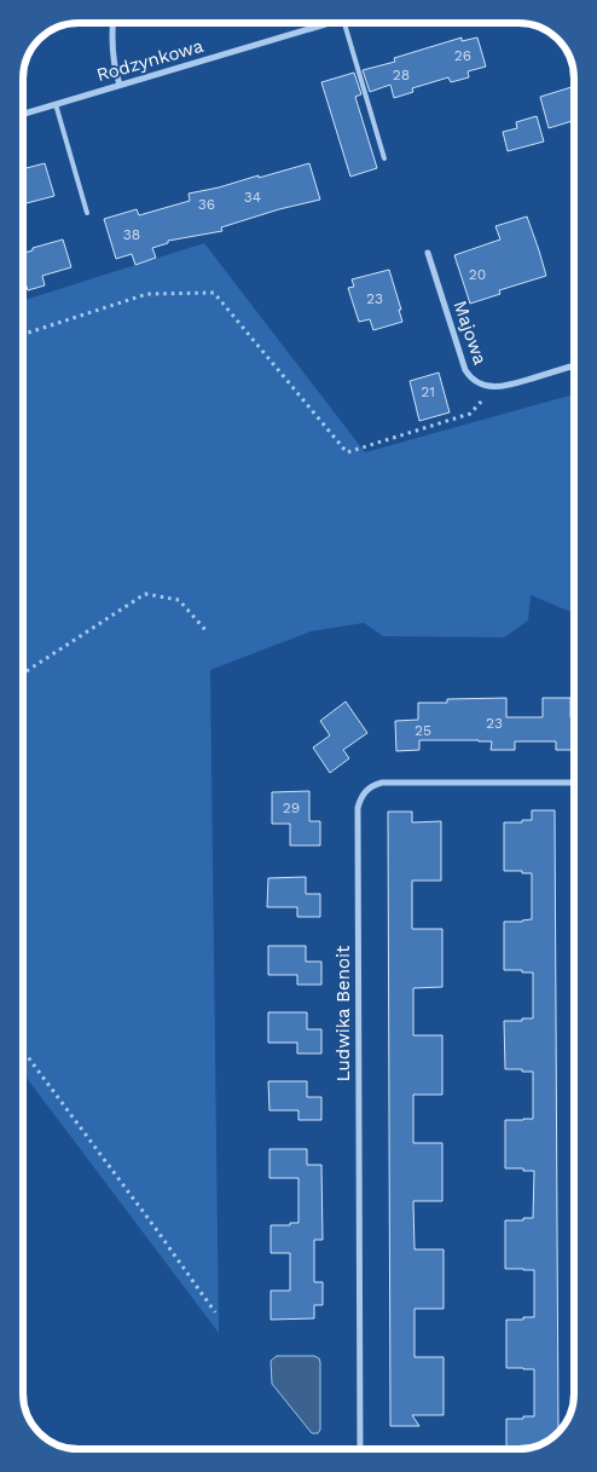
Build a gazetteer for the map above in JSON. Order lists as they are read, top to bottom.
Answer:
{
  "streets": {
    "street": ["Rodzynkowa", "Majowa", "Ludwika Benoit"]
  },
  "house_numbers": [
    "26",
    "28",
    "34",
    "36",
    "38",
    "20",
    "23",
    "21",
    "23",
    "25",
    "29"
  ]
}
